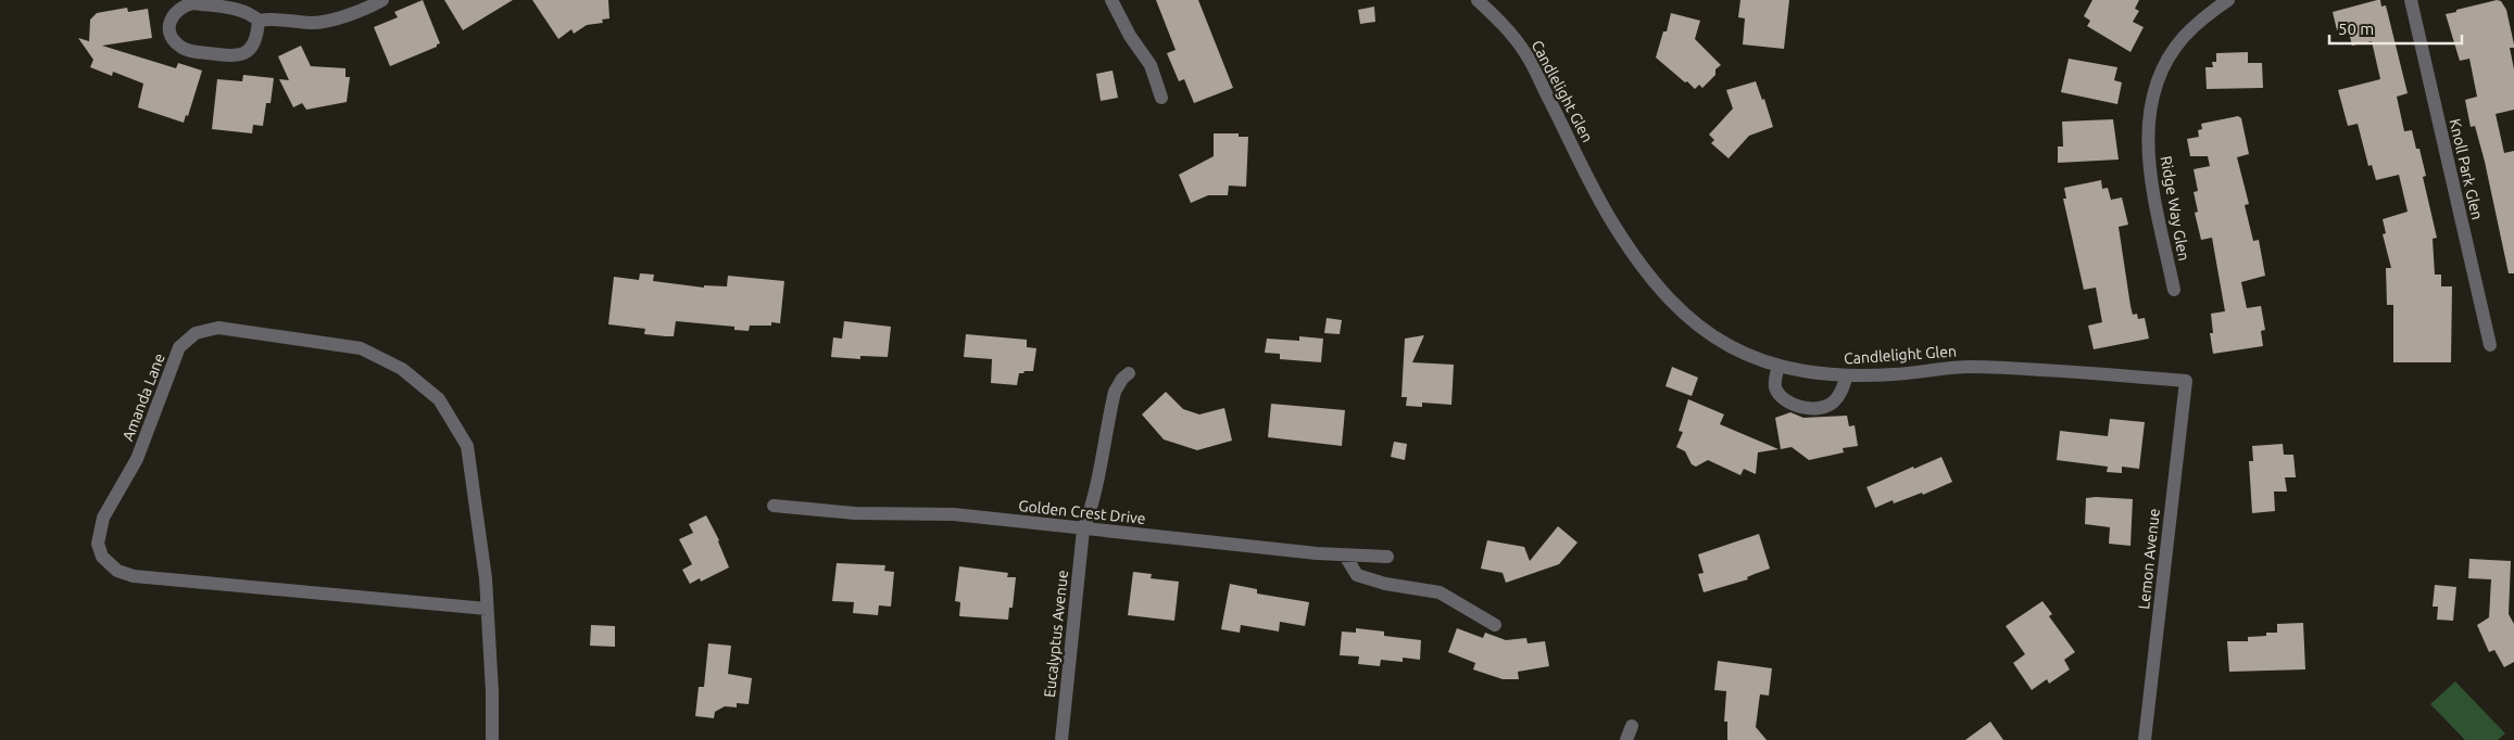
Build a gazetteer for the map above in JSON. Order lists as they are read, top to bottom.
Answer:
{
  "streets": {
    "street": [
      "Candlelight Glen",
      "Knoll Park Glen",
      "Ridge Way Glen",
      "Amanda Lane",
      "Golden Crest Drive",
      "Lemon Avenue",
      "Eucalyptus Avenue"
    ]
  },
  "crossings": [
    ["Candlelight Glen", "Lemon Avenue"],
    ["Golden Crest Drive", "Eucalyptus Avenue"]
  ],
  "scale_bar": "50 m"
}
